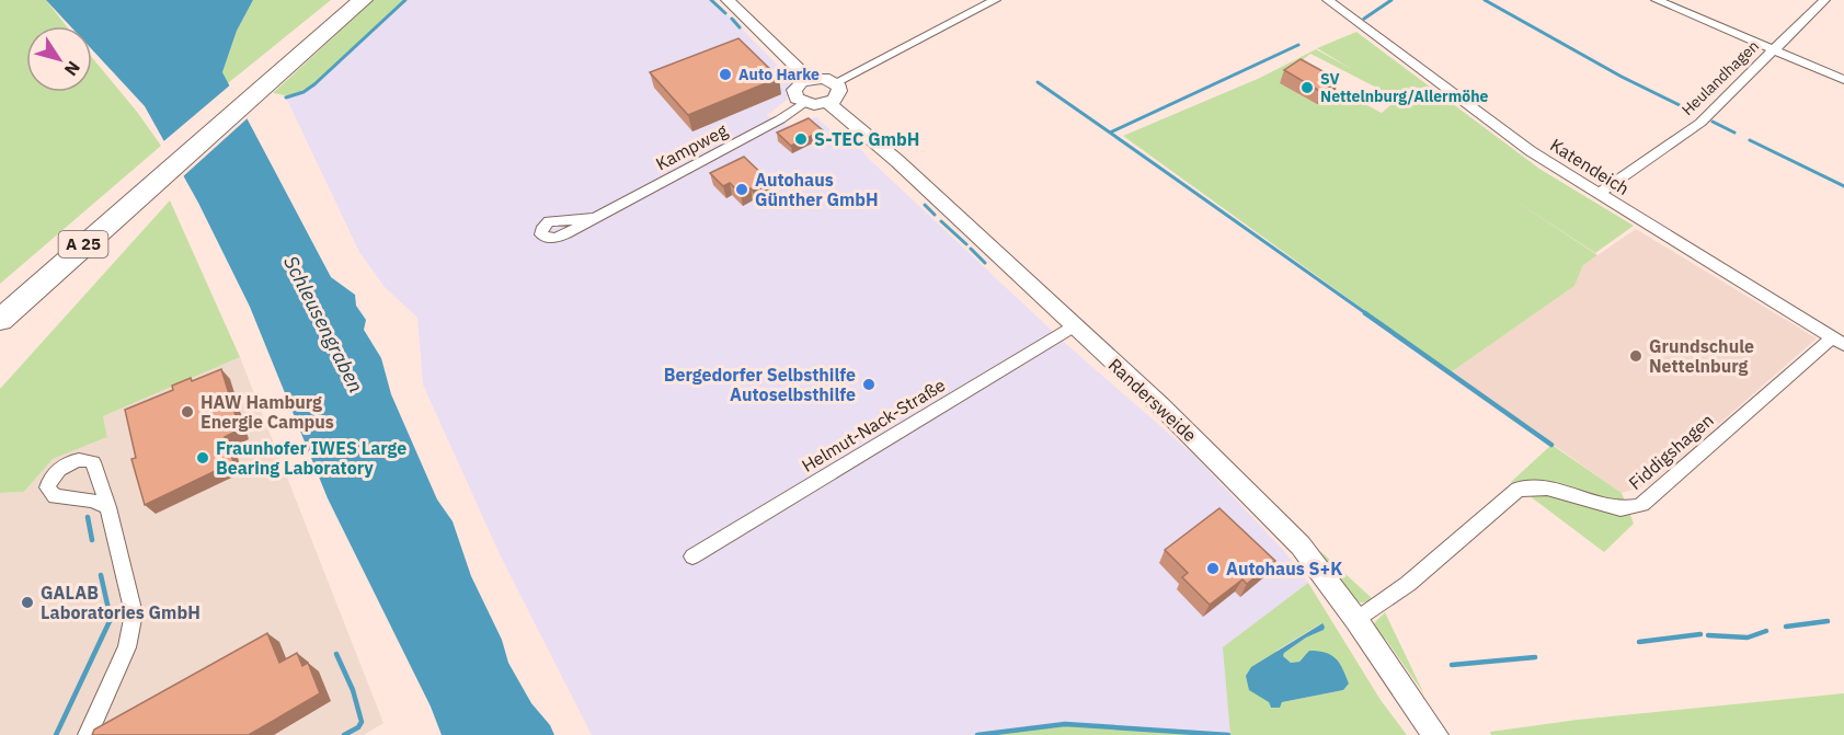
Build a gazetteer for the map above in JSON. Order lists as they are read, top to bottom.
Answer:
{
  "streets": {
    "highway": ["A 25"],
    "street": [
      "Heulandhagen",
      "Kampweg",
      "Katendeich",
      "Randersweide",
      "Helmut-Nack-Straße",
      "Fiddigshagen"
    ]
  },
  "crossings": [
    ["Heulandhagen", "Katendeich"],
    ["Kampweg", "Randersweide"],
    ["Katendeich", "Fiddigshagen"],
    ["Randersweide", "Helmut-Nack-Straße"],
    ["Randersweide", "Fiddigshagen"]
  ],
  "water": ["Schleusengraben"],
  "places": [
    "Auto Harke",
    "SV Nettelnburg/Allermöhe",
    "S-TEC GmbH",
    "Autohaus Günther GmbH",
    "Grundschule Nettelnburg",
    "Bergedorfer Selbsthilfe Autoselbsthilfe",
    "HAW Hamburg Energie Campus",
    "Fraunhofer IWES Large Bearing Laboratory",
    "Autohaus S+K",
    "GALAB Laboratories GmbH"
  ],
  "north": "bottom right"
}
